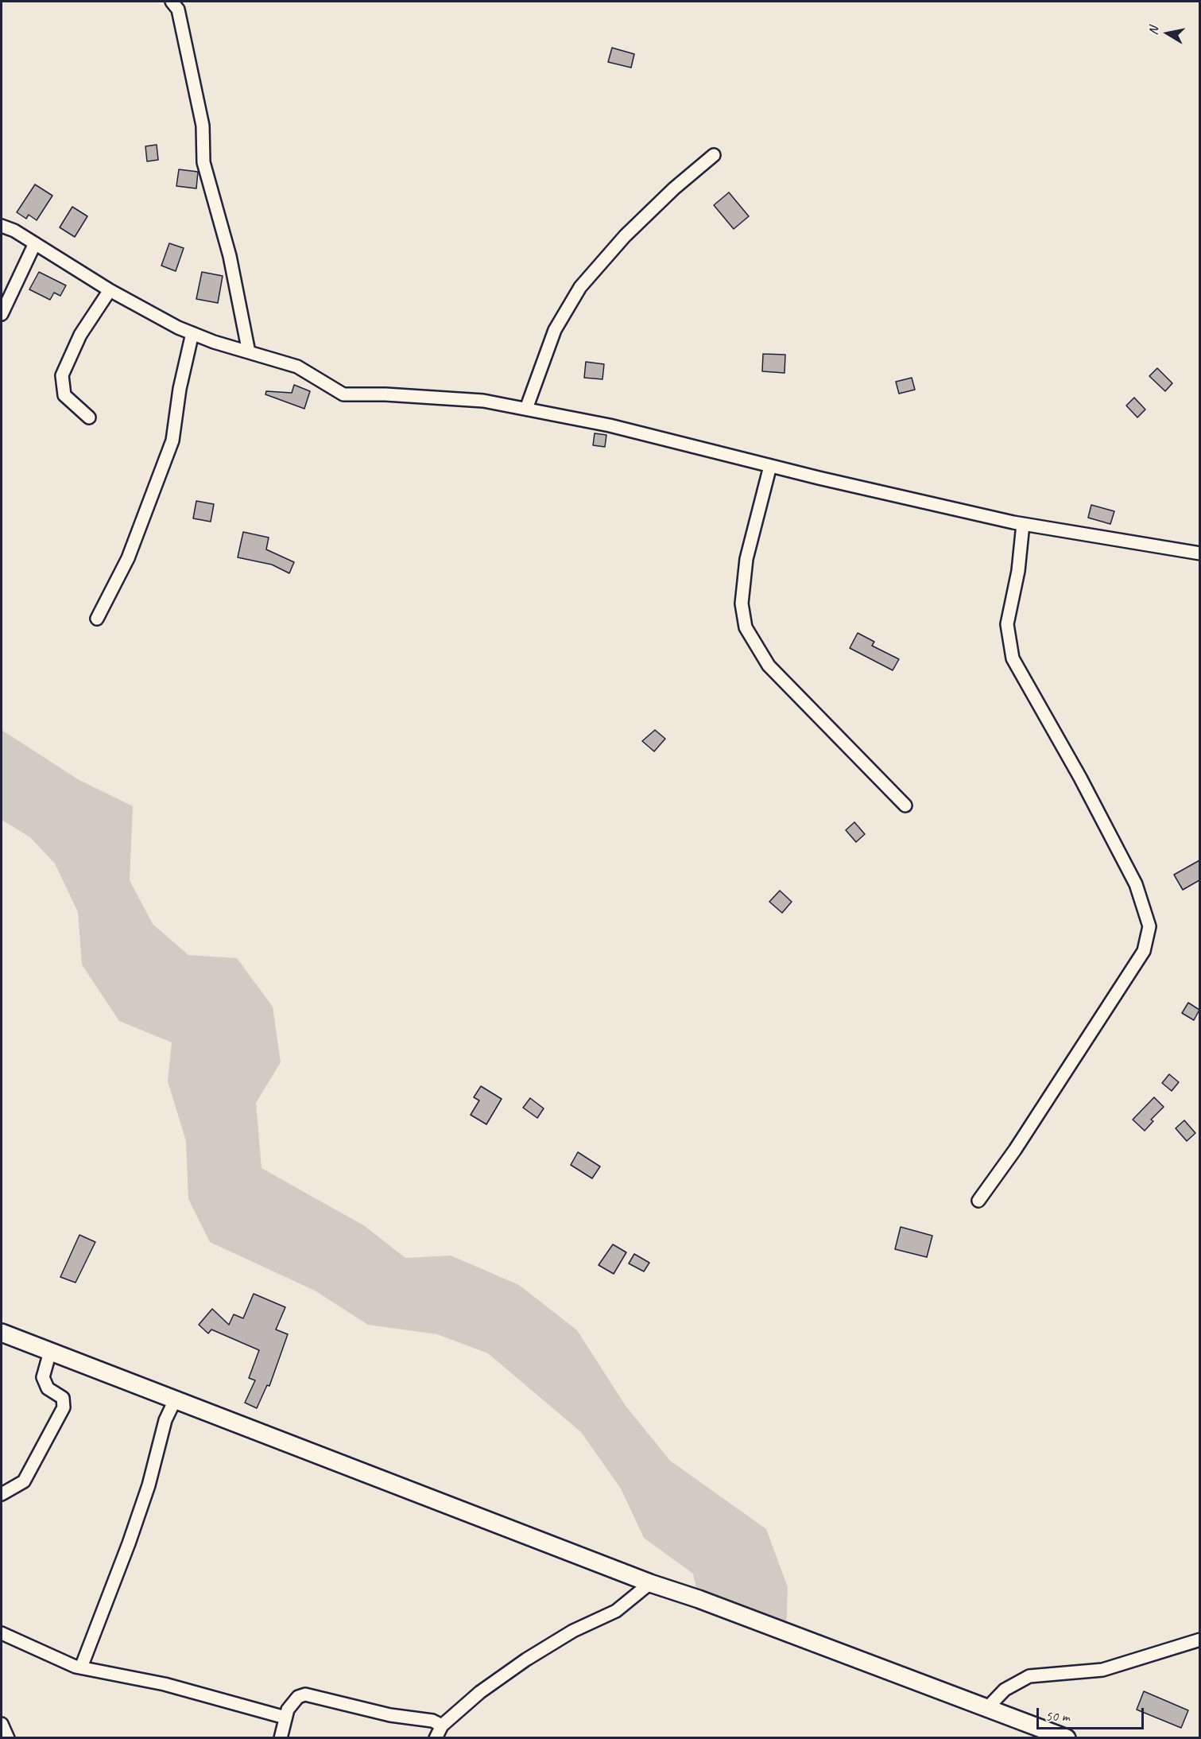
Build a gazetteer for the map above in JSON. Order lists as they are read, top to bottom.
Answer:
{
  "scale_bar": "50 m",
  "north": "left"
}
